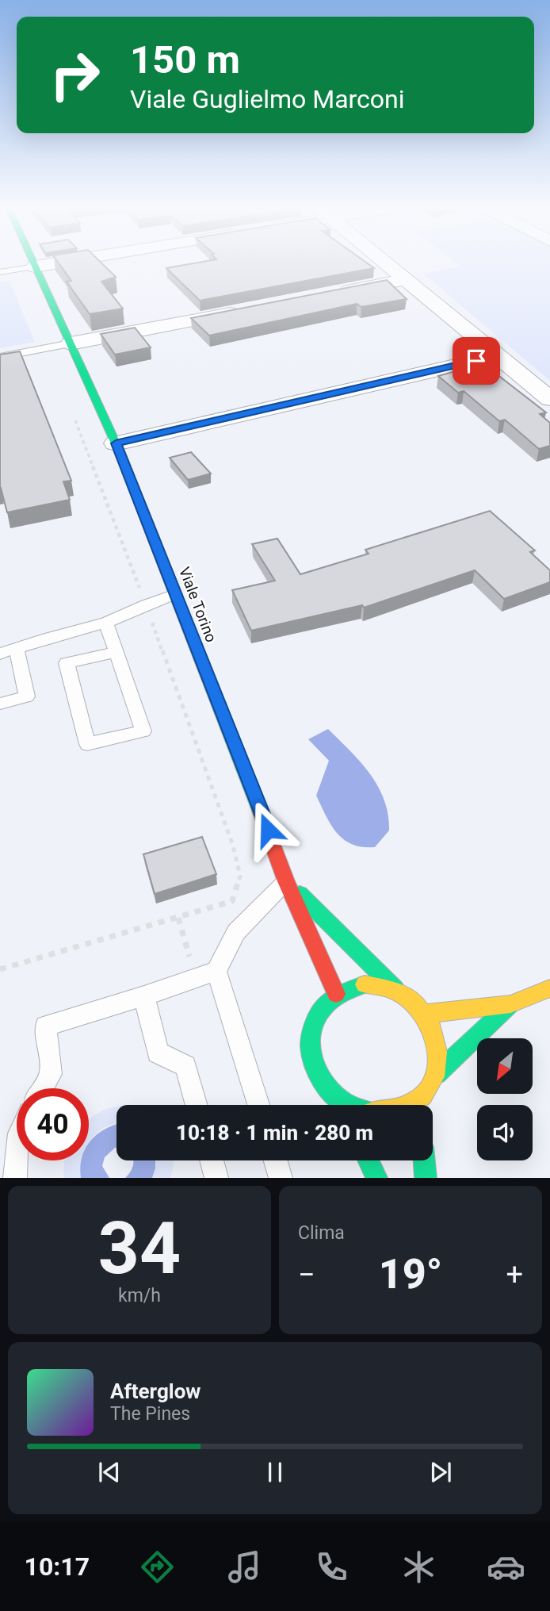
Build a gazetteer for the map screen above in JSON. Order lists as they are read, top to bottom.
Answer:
{
  "streets": {
    "street": ["Viale Torino"]
  },
  "north": "bottom left",
  "page": {
    "turn": ["150 m", "Viale Guglielmo Marconi"],
    "limit": "40",
    "trip": "10:18 · 1 min · 280 m",
    "tile": [
      ["34", "km/h"],
      "Clima"
    ],
    "heat": ["−", "19°", "+"],
    "song": ["Afterglow", "The Pines"],
    "tabs": "10:17"
  }
}
